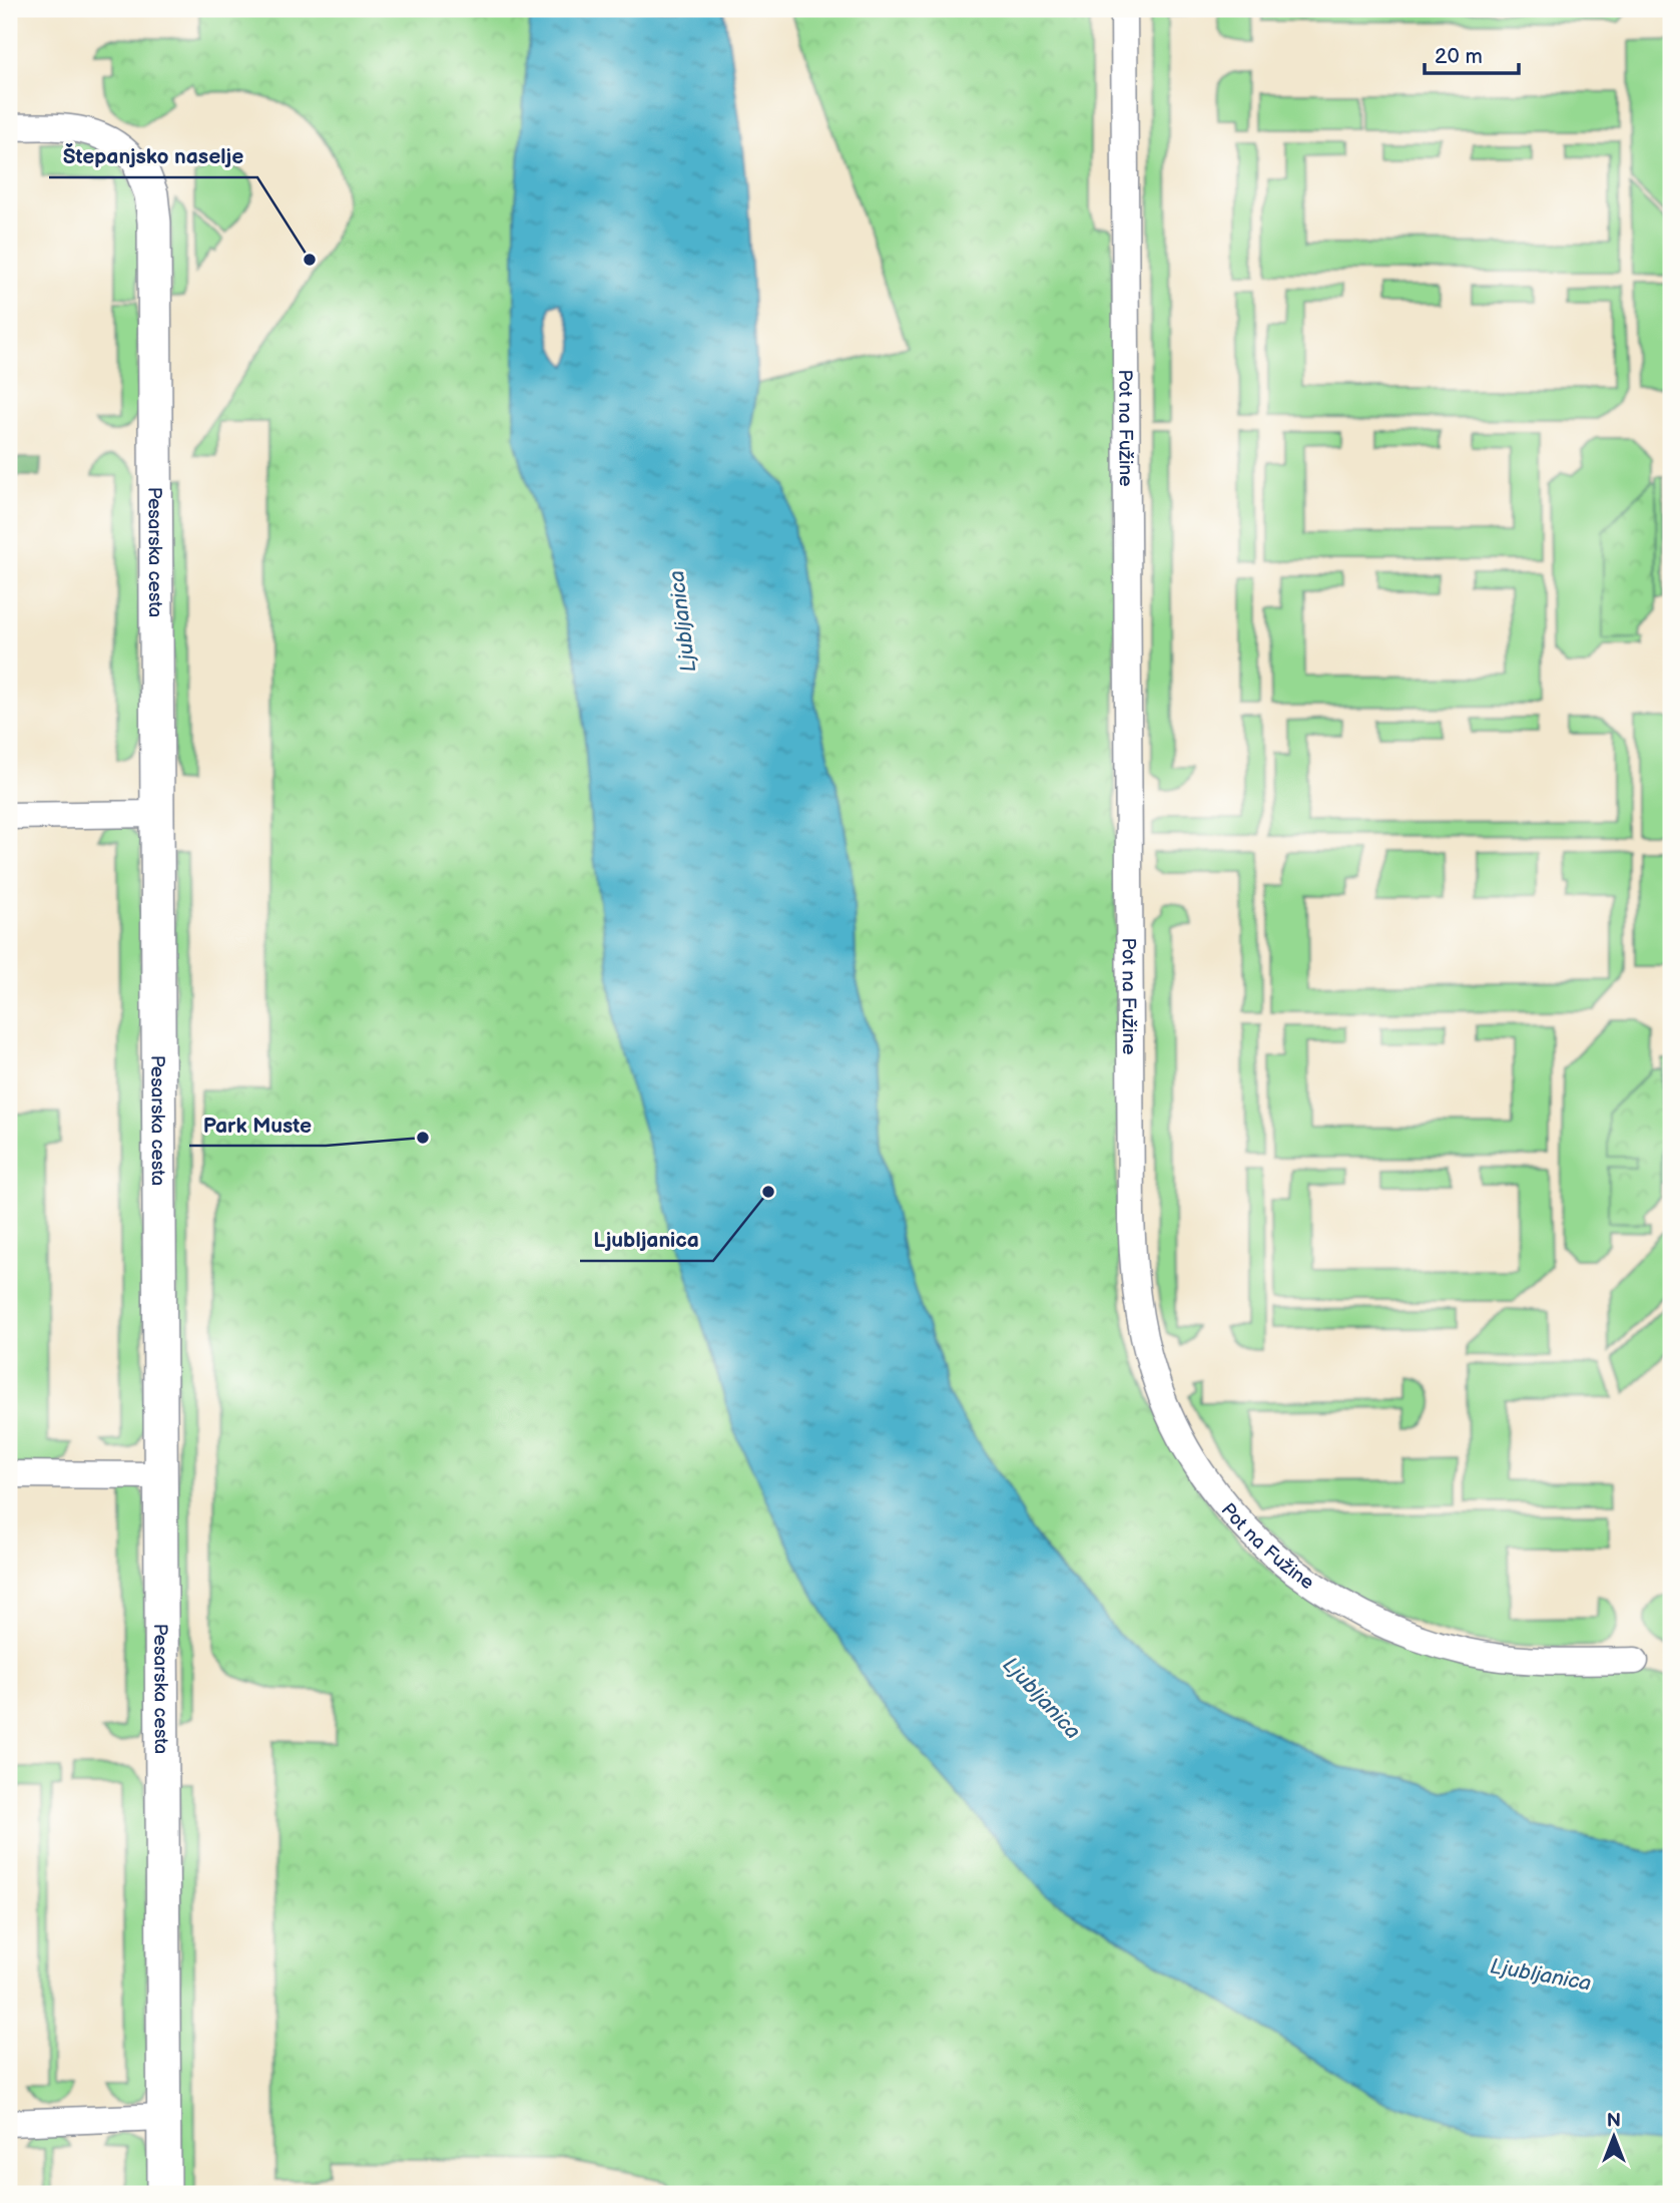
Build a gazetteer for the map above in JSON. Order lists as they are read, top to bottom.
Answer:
{
  "streets": {
    "street": ["Pot na Fužine", "Pesarska cesta"]
  },
  "water": ["Ljubljanica"],
  "places": ["Štepanjsko naselje", "Park Muste", "Ljubljanica"],
  "scale_bar": "20 m",
  "north": "top"
}
